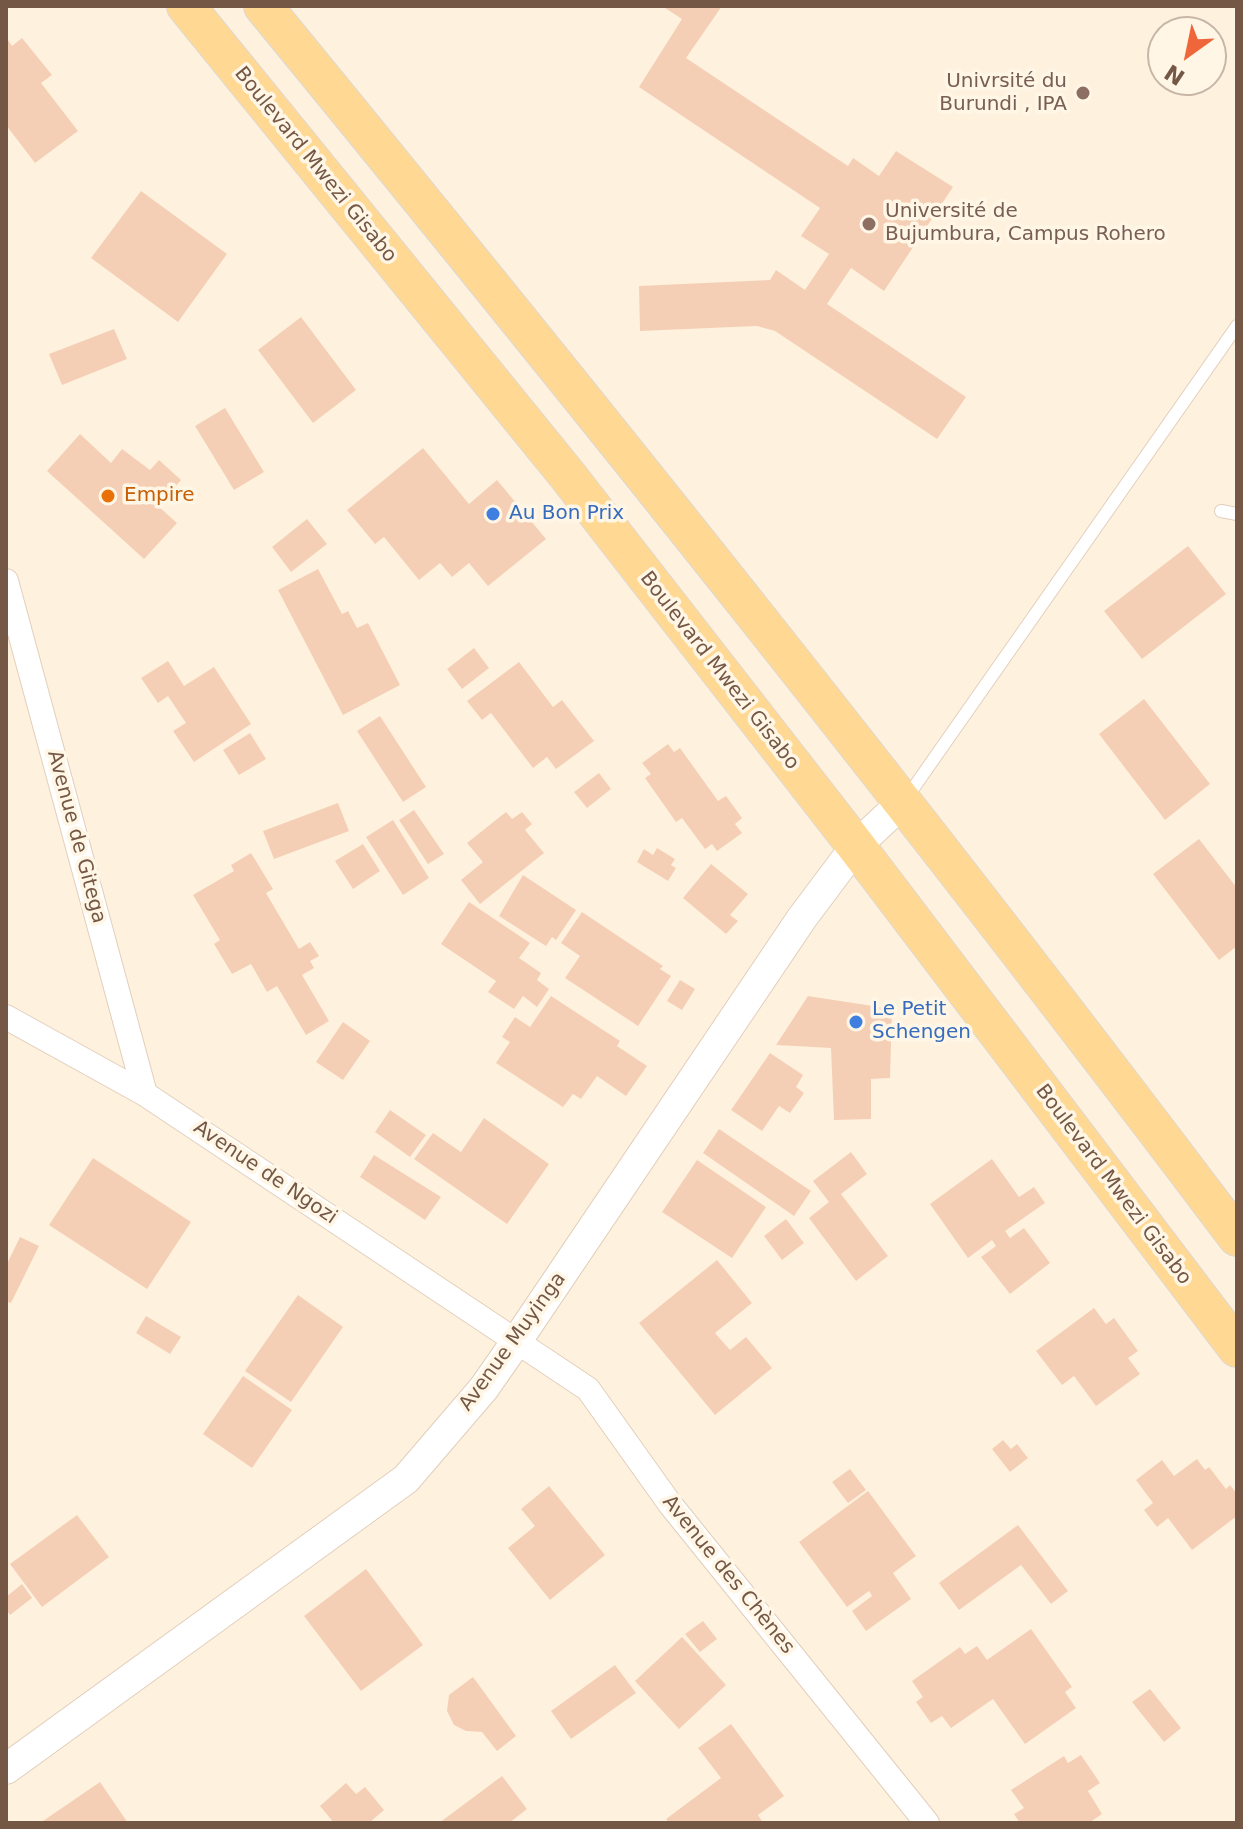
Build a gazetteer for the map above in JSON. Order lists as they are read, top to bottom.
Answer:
{
  "streets": {
    "main road": ["Boulevard Mwezi Gisabo"],
    "street": [
      "Avenue de Gitega",
      "Avenue de Ngozi",
      "Avenue Muyinga",
      "Avenue des Chènes"
    ]
  },
  "crossings": [
    ["Boulevard Mwezi Gisabo", "Avenue Muyinga"],
    ["Avenue de Gitega", "Avenue de Ngozi"],
    ["Avenue de Ngozi", "Avenue Muyinga"],
    ["Avenue de Ngozi", "Avenue des Chènes"],
    ["Avenue Muyinga", "Avenue des Chènes"]
  ],
  "places": [
    "Univrsité du Burundi , IPA",
    "Université de Bujumbura, Campus Rohero",
    "Empire",
    "Au Bon Prix",
    "Le Petit Schengen"
  ],
  "north": "bottom left"
}
